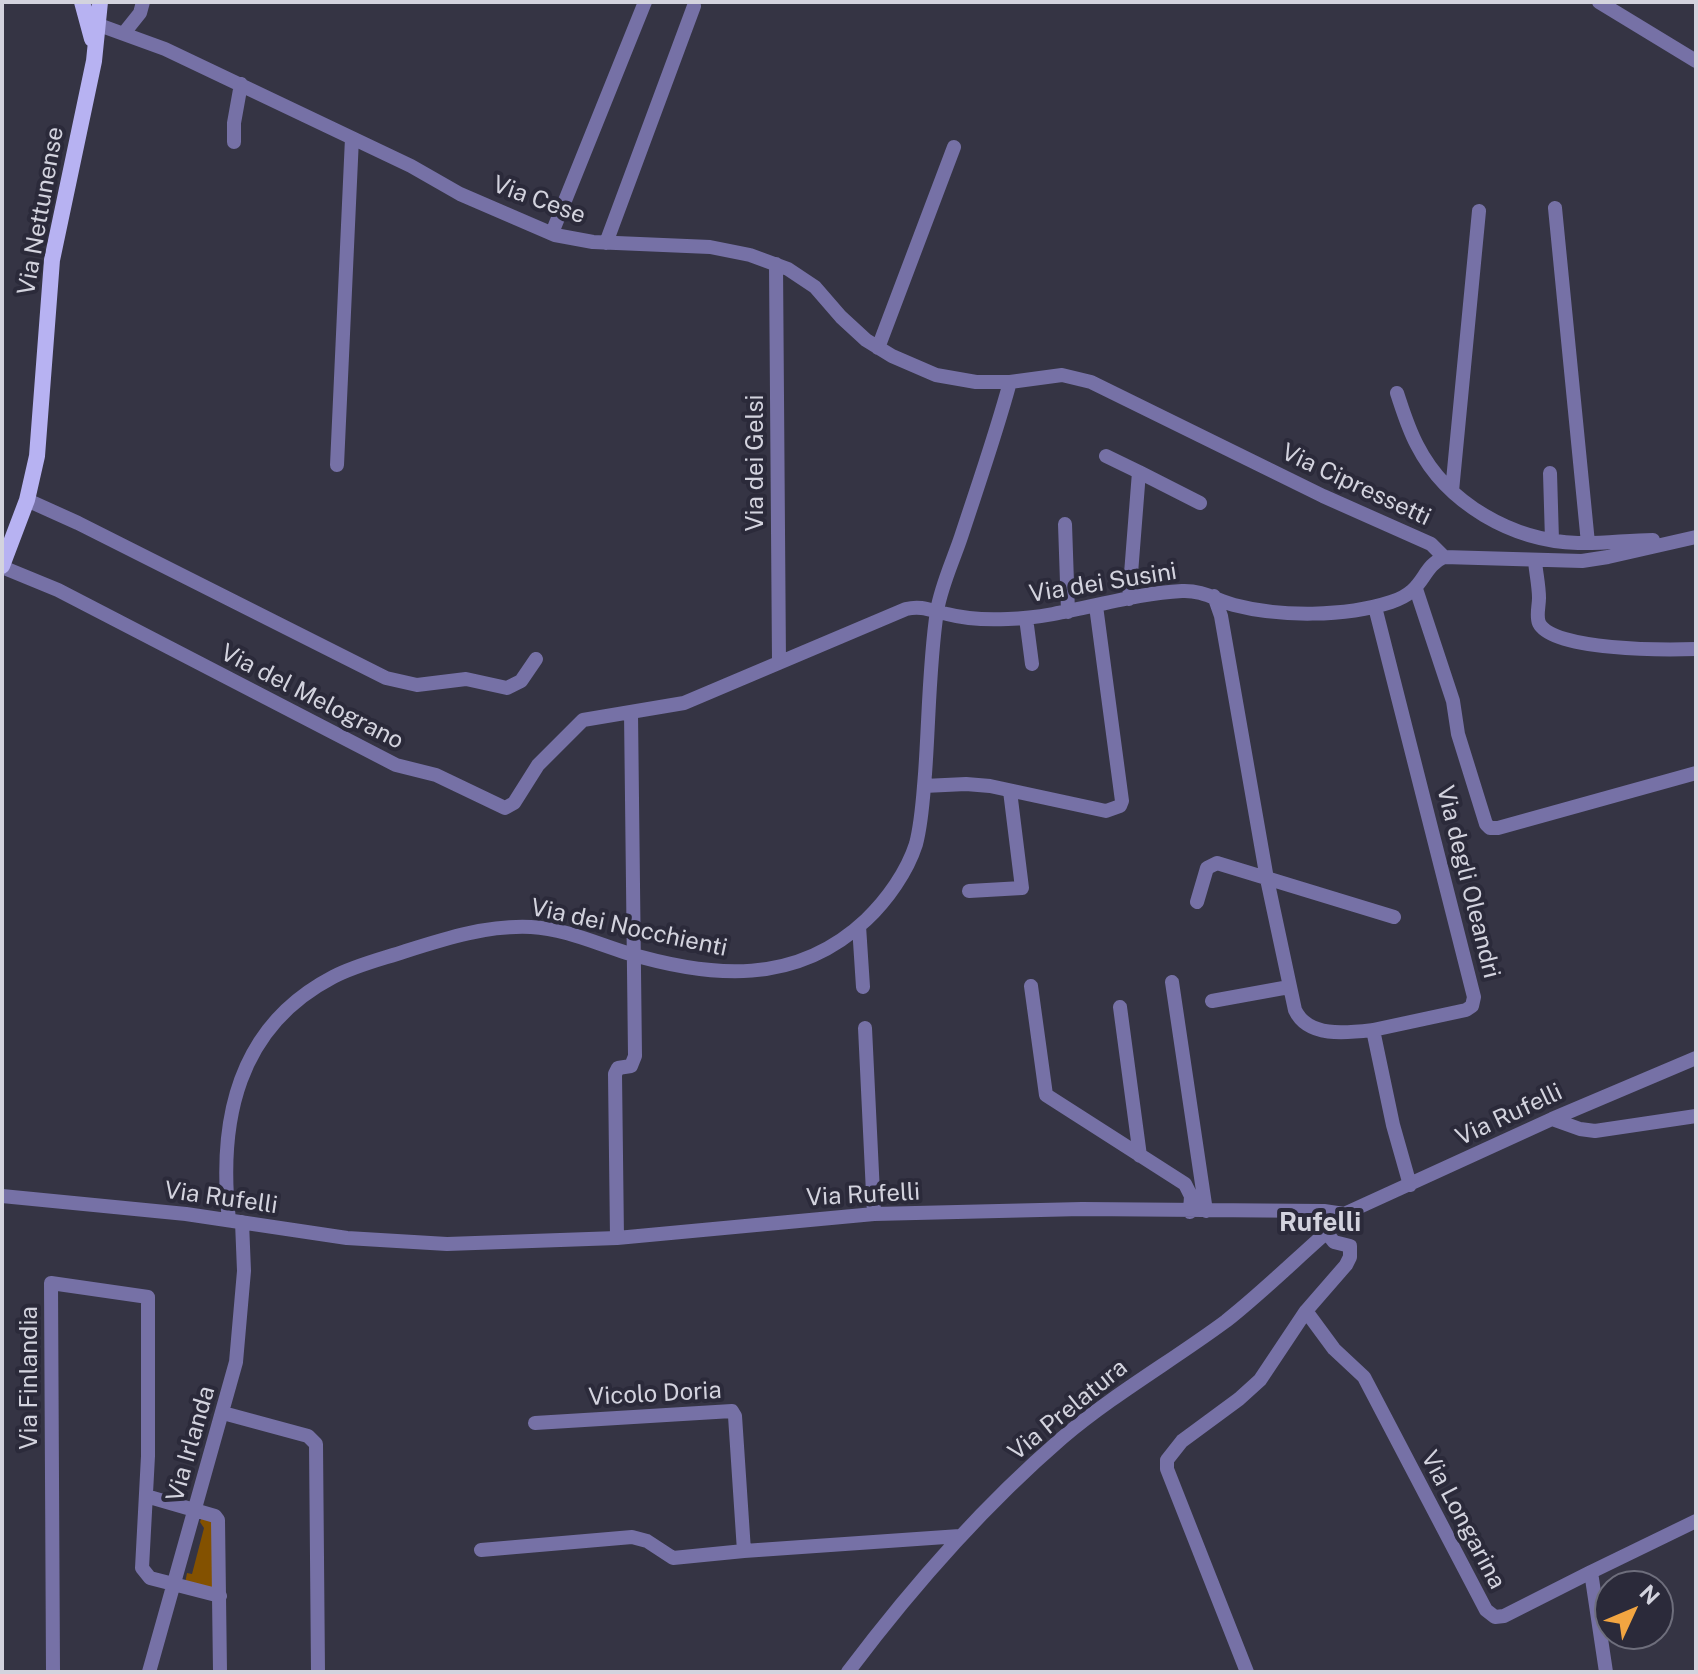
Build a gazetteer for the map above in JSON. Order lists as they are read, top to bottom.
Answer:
{
  "streets": {
    "main road": ["Via Nettunense"],
    "street": [
      "Via Cese",
      "Via dei Gelsi",
      "Via Cipressetti",
      "Via dei Susini",
      "Via del Melograno",
      "Via degli Oleandri",
      "Via dei Nocchienti",
      "Via Rufelli",
      "Via Finlandia",
      "Vicolo Doria",
      "Via Prelatura",
      "Via Irlanda",
      "Via Longarina"
    ]
  },
  "crossings": [
    ["Via Cese", "Via Nettunense"],
    ["Via Cese", "Via dei Gelsi"],
    ["Via Cese", "Via Cipressetti"],
    ["Via Cese", "Via dei Nocchienti"],
    ["Via Nettunense", "Via del Melograno"],
    ["Via dei Gelsi", "Via del Melograno"],
    ["Via Cipressetti", "Via dei Susini"],
    ["Via Cipressetti", "Via dei Nocchienti"],
    ["Via dei Susini", "Via del Melograno"],
    ["Via dei Susini", "Via degli Oleandri"],
    ["Via dei Susini", "Via dei Nocchienti"],
    ["Via del Melograno", "Via dei Nocchienti"],
    ["Via dei Nocchienti", "Via Rufelli"],
    ["Via dei Nocchienti", "Via Irlanda"],
    ["Via Rufelli", "Via Prelatura"],
    ["Via Rufelli", "Via Irlanda"],
    ["Via Finlandia", "Via Irlanda"]
  ],
  "districts": ["Rufelli"],
  "north": "top right"
}
